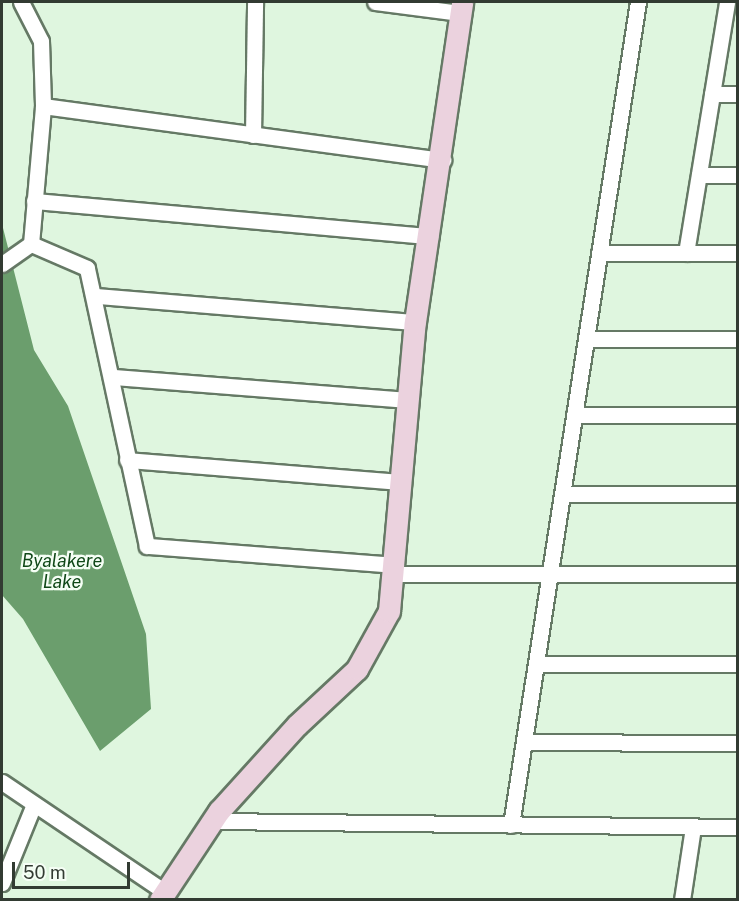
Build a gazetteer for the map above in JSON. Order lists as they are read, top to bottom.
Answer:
{
  "water": ["Byalakere Lake"],
  "scale_bar": "50 m"
}
